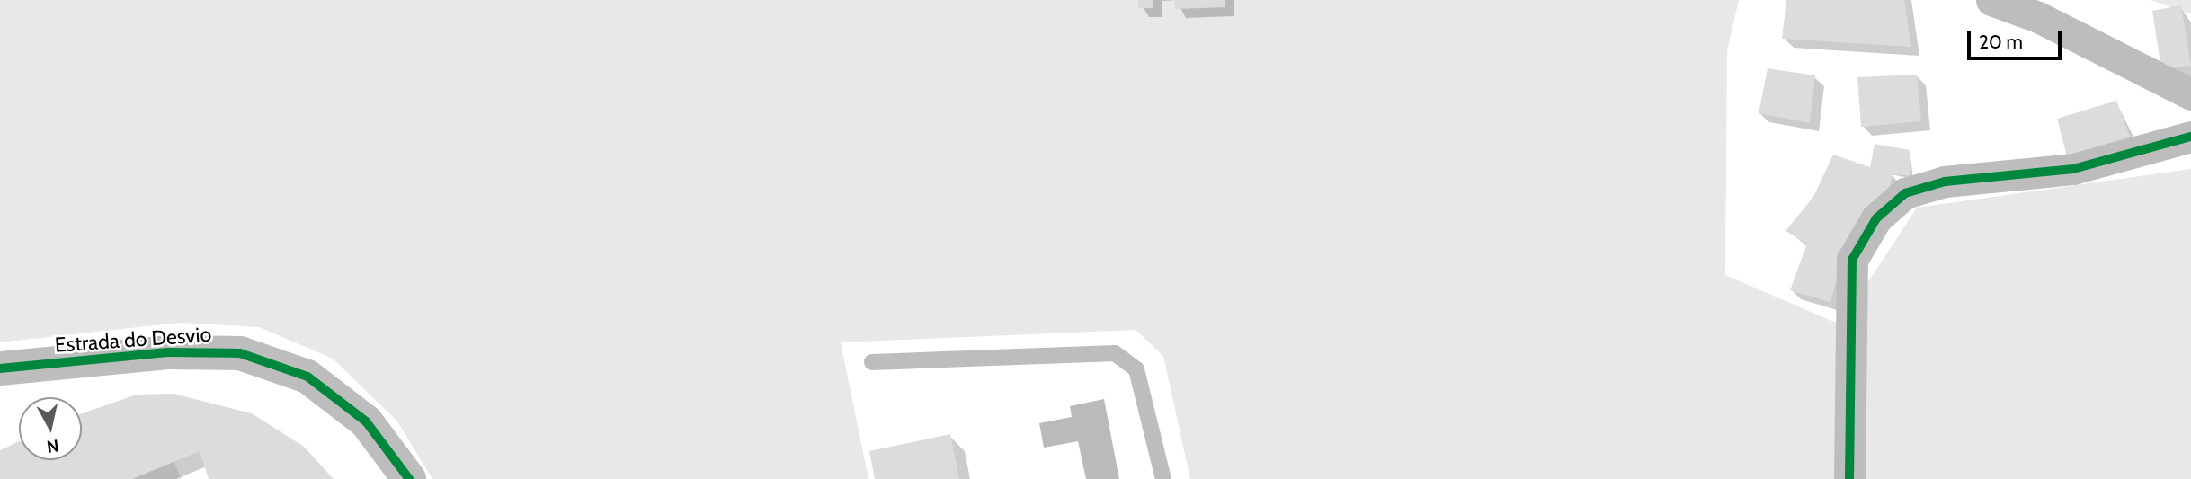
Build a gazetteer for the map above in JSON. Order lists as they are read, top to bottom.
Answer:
{
  "streets": {
    "street": ["Estrada do Desvio"]
  },
  "scale_bar": "20 m",
  "north": "bottom"
}
